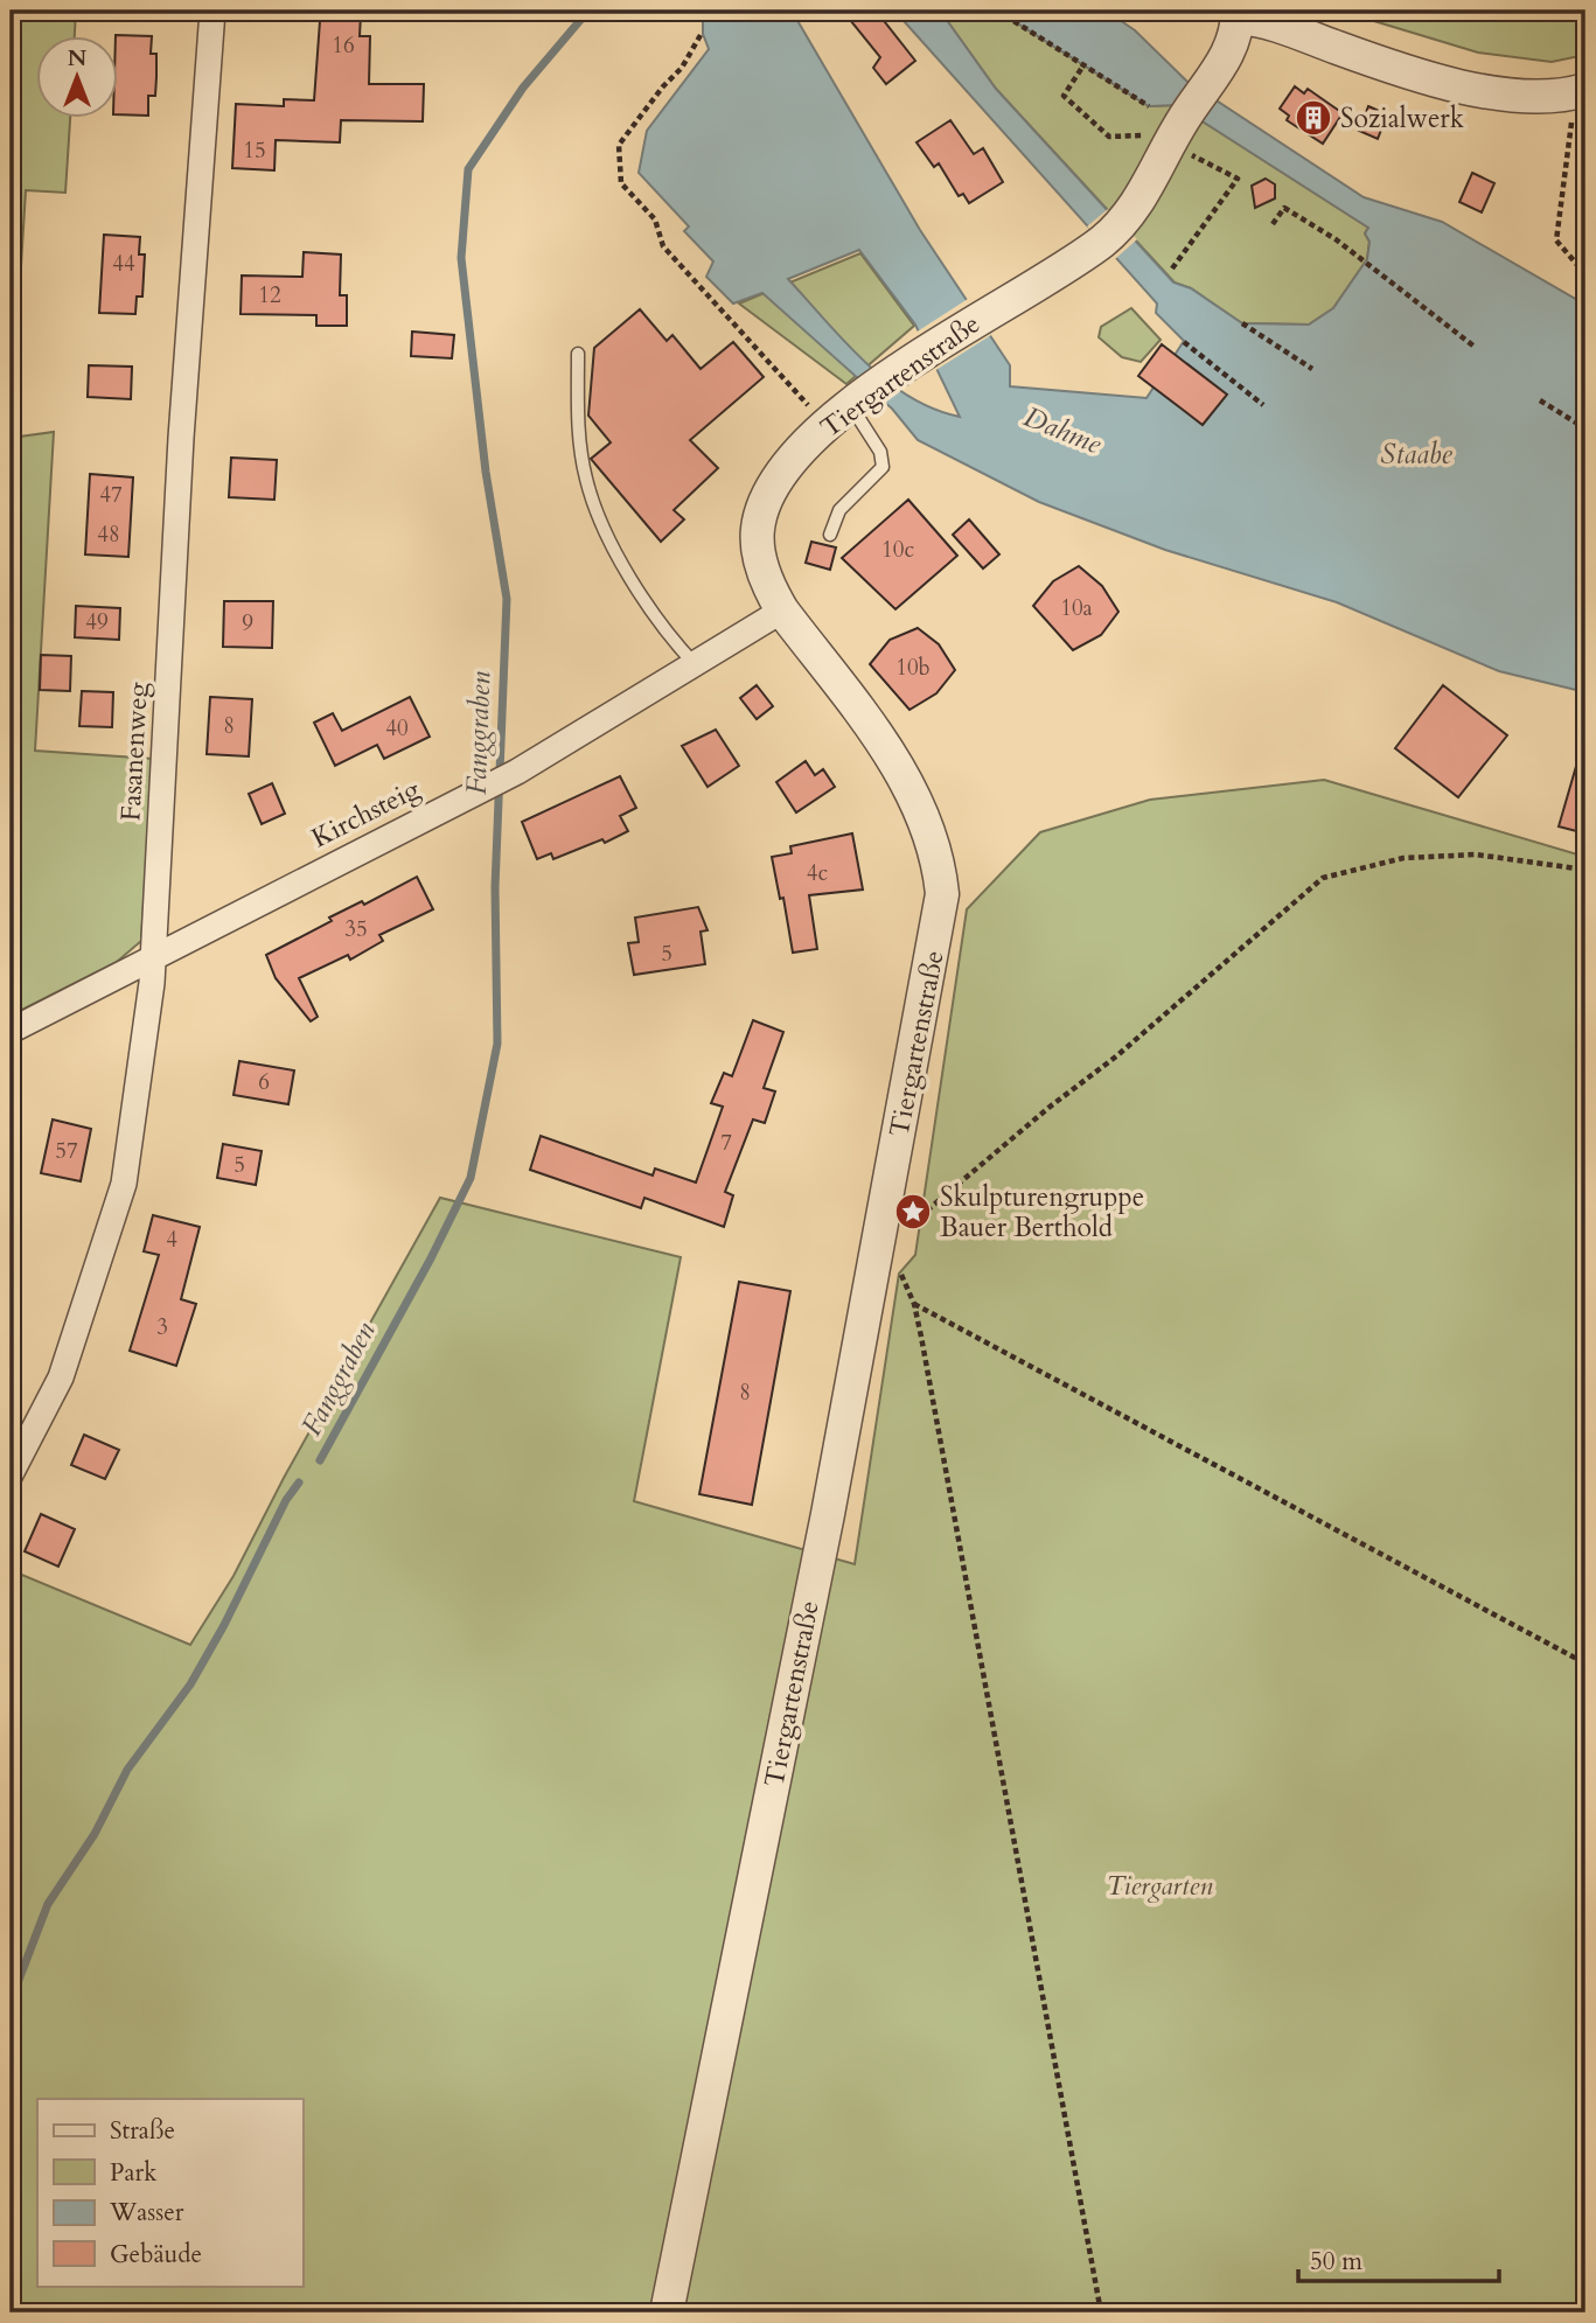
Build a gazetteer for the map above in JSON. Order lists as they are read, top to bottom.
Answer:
{
  "streets": {
    "street": ["Tiergartenstraße", "Fasanenweg", "Kirchsteig"]
  },
  "crossings": [
    ["Tiergartenstraße", "Kirchsteig"],
    ["Fasanenweg", "Kirchsteig"]
  ],
  "water": ["Dahme", "Staabe", "Fanggraben"],
  "parks": ["Tiergarten"],
  "places": {
    "building": ["Sozialwerk"],
    "place": ["Skulpturengruppe Bauer Berthold"]
  },
  "house_numbers": [
    "16",
    "15",
    "44",
    "12",
    "47",
    "48",
    "10c",
    "10a",
    "49",
    "9",
    "10b",
    "8",
    "40",
    "4c",
    "35",
    "5",
    "6",
    "7",
    "57",
    "5",
    "4",
    "3",
    "8"
  ],
  "legend": [
    "Straße",
    "Park",
    "Wasser",
    "Gebäude"
  ],
  "scale_bar": "50 m",
  "north": "top"
}
